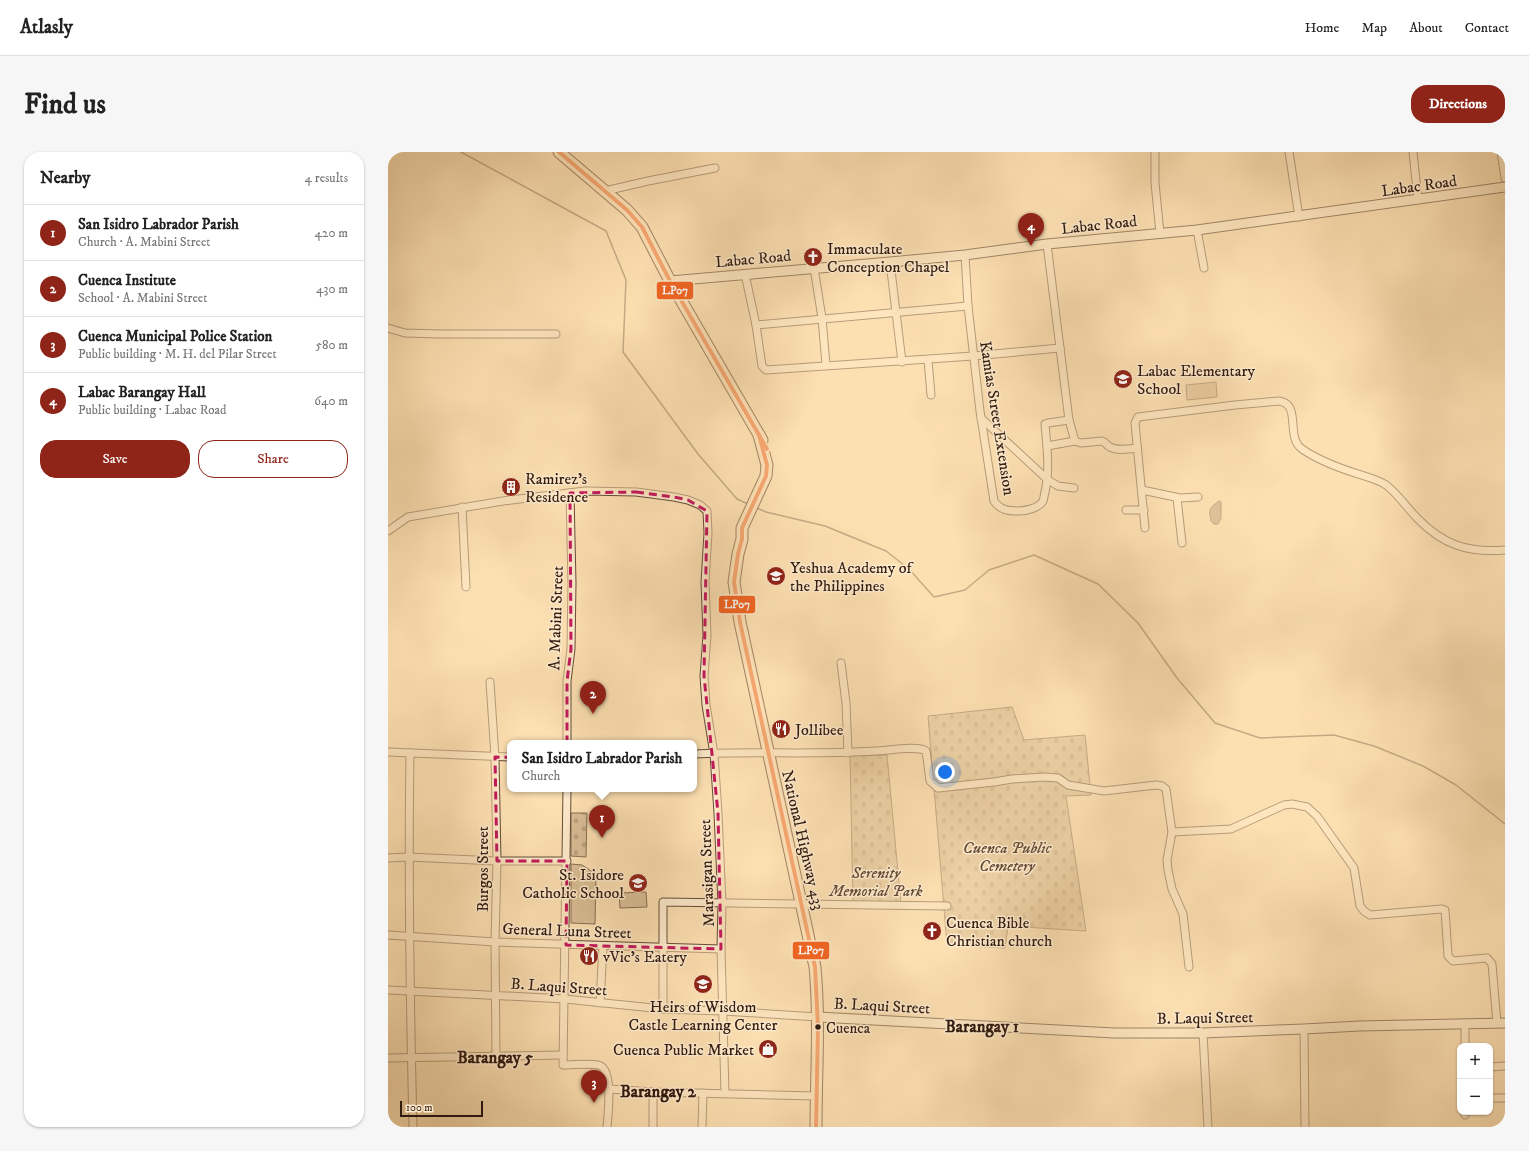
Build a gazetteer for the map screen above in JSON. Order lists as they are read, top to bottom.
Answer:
{
  "streets": {
    "main road": ["National Highway 433"],
    "street": [
      "Labac Road",
      "Kamias Street Extension",
      "A. Mabini Street",
      "Burgos Street",
      "Marasigan Street",
      "General Luna Street",
      "B. Laqui Street"
    ]
  },
  "crossings": [
    ["Labac Road", "Kamias Street Extension"],
    ["Labac Road", "National Highway 433"],
    ["A. Mabini Street", "Marasigan Street"],
    ["National Highway 433", "B. Laqui Street"],
    ["Burgos Street", "General Luna Street"],
    ["Burgos Street", "B. Laqui Street"],
    ["Marasigan Street", "General Luna Street"],
    ["Marasigan Street", "B. Laqui Street"]
  ],
  "districts": ["Barangay 1", "Barangay 5", "Barangay 2"],
  "parks": ["Cuenca Public Cemetery", "Serenity Memorial Park"],
  "places": {
    "church": ["Immaculate Conception Chapel", "Cuenca Bible Christian church"],
    "school or university": [
      "Labac Elementary School",
      "Yeshua Academy of the Philippines",
      "St. Isidore Catholic School",
      "Heirs of Wisdom Castle Learning Center"
    ],
    "building": ["Ramirez's Residence"],
    "restaurant": ["Jollibee", "vVic's Eatery"],
    "other": ["Cuenca"],
    "shop": ["Cuenca Public Market"]
  },
  "lines": ["transit line LP07"],
  "scale_bar": "100 m",
  "page": {
    "header": "Atlasly",
    "nav": [
      "Home",
      "Map",
      "About",
      "Contact"
    ],
    "buttons": [
      "Directions",
      ["Save", "Share"]
    ],
    "title": "Find us",
    "heading": ["Nearby", "4 results"],
    "list": [
      {
        "mark": "1",
        "name": "San Isidro Labrador Parish",
        "note": "Church · A. Mabini Street",
        "value": "420 m"
      },
      {
        "mark": "2",
        "name": "Cuenca Institute",
        "note": "School · A. Mabini Street",
        "value": "430 m"
      },
      {
        "mark": "3",
        "name": "Cuenca Municipal Police Station",
        "note": "Public building · M. H. del Pilar Street",
        "value": "580 m"
      },
      {
        "mark": "4",
        "name": "Labac Barangay Hall",
        "note": "Public building · Labac Road",
        "value": "640 m"
      }
    ],
    "pins": [
      "4",
      "2",
      "1",
      "3"
    ],
    "popup": ["San Isidro Labrador Parish", "Church"],
    "map_buttons": ["+", "−"],
    "scale": "100 m"
  }
}
